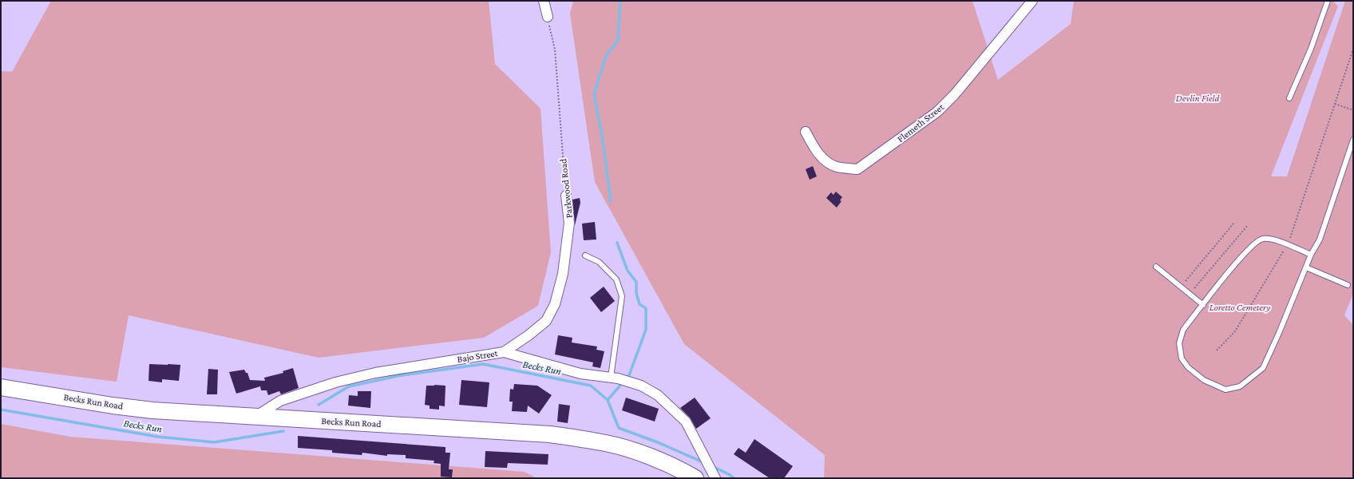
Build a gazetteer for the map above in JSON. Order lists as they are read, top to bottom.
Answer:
{
  "streets": {
    "main road": ["Becks Run Road"],
    "street": ["Flemeth Street", "Parkwood Road", "Bajo Street"]
  },
  "crossings": [
    ["Parkwood Road", "Bajo Street"],
    ["Bajo Street", "Becks Run Road"]
  ],
  "water": ["Becks Run"],
  "parks": ["Devlin Field", "Loretto Cemetery"]
}
